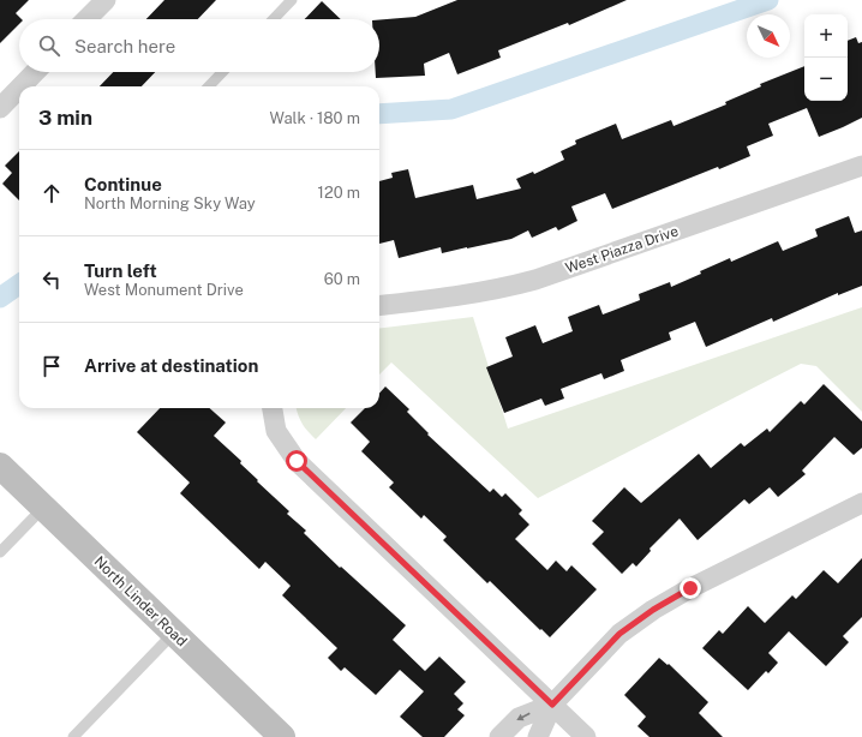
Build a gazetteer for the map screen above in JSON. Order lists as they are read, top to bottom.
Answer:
{
  "streets": {
    "main road": ["North Linder Road"],
    "street": ["West Piazza Drive"]
  },
  "north": "bottom right",
  "page": {
    "map_buttons": ["+", "−"],
    "search": "Search here",
    "heading": ["3 min", "Walk · 180 m"],
    "list": [
      ["Continue", "North Morning Sky Way", "120 m"],
      ["Turn left", "West Monument Drive", "60 m"],
      "Arrive at destination"
    ]
  }
}
